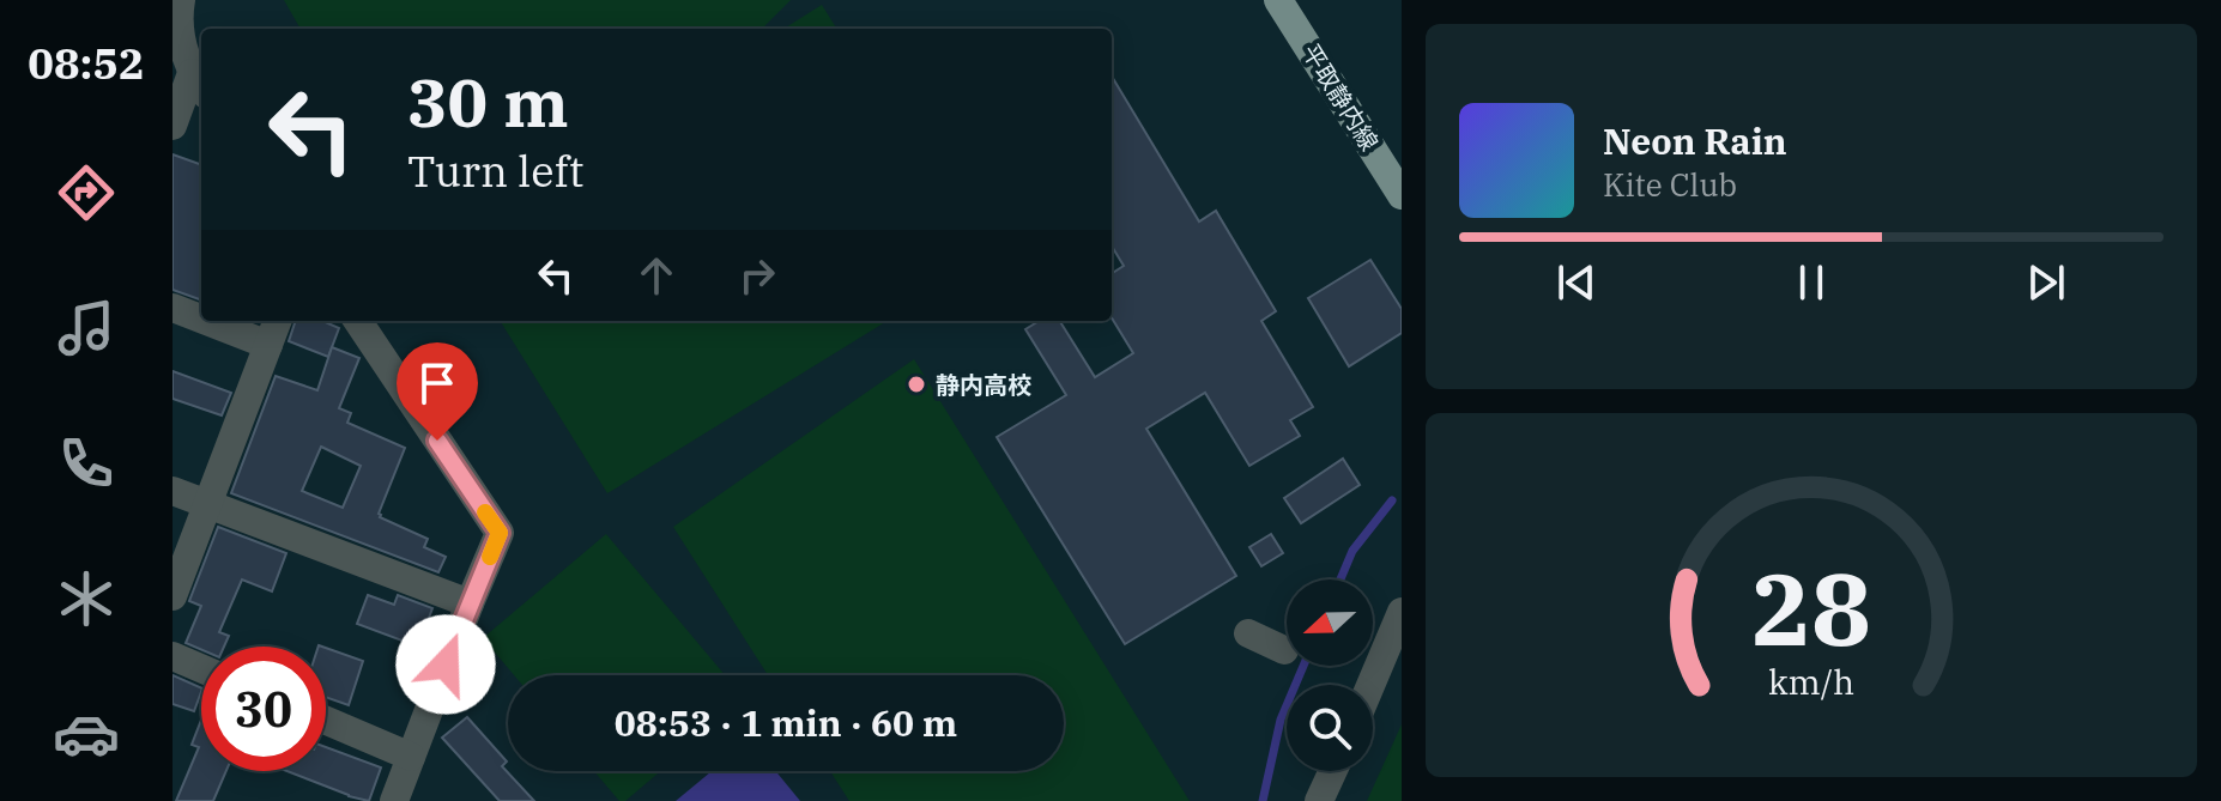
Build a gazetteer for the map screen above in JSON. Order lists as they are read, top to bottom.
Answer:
{
  "streets": {
    "main road": ["平取静内線"]
  },
  "places": ["静内高校"],
  "north": "left",
  "page": {
    "tabs": "08:52",
    "turn": ["30 m", "Turn left"],
    "song": ["Neon Rain", "Kite Club"],
    "limit": "30",
    "trip": "08:53 · 1 min · 60 m",
    "gauge": ["28", "km/h"]
  }
}
